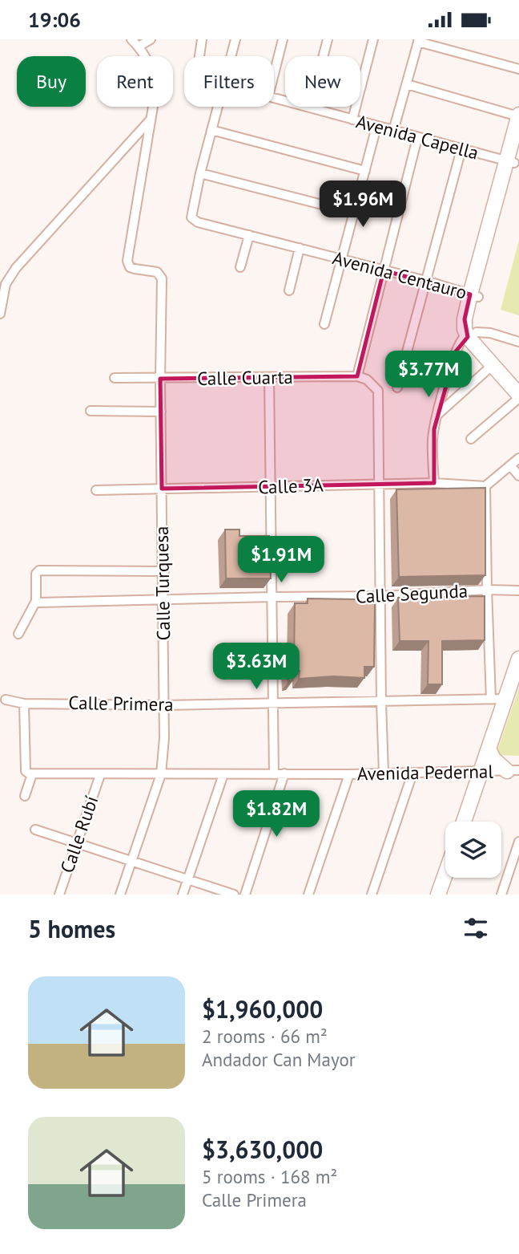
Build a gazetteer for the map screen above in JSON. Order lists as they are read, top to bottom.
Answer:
{
  "streets": {
    "street": [
      "Avenida Capella",
      "Avenida Centauro",
      "Calle Cuarta",
      "Calle 3A",
      "Calle Turquesa",
      "Calle Segunda",
      "Calle Primera",
      "Avenida Pedernal",
      "Calle Rubí"
    ]
  },
  "crossings": [
    ["Calle Cuarta", "Calle 3A"],
    ["Calle Cuarta", "Calle Turquesa"],
    ["Calle 3A", "Calle Turquesa"],
    ["Calle Turquesa", "Calle Segunda"],
    ["Calle Turquesa", "Calle Primera"],
    ["Calle Turquesa", "Avenida Pedernal"],
    ["Avenida Pedernal", "Calle Rubí"]
  ],
  "page": {
    "status": "19:06",
    "chip": [
      "Buy",
      "Rent",
      "Filters",
      "New"
    ],
    "price": [
      "$1.96M",
      "$3.77M",
      "$1.91M",
      "$3.63M",
      "$1.82M"
    ],
    "heading": "5 homes",
    "list": [
      {
        "name": "$1,960,000",
        "note": "2 rooms · 66 m² · Andador Can Mayor"
      },
      {
        "name": "$3,630,000",
        "note": "5 rooms · 168 m² · Calle Primera"
      }
    ]
  }
}
